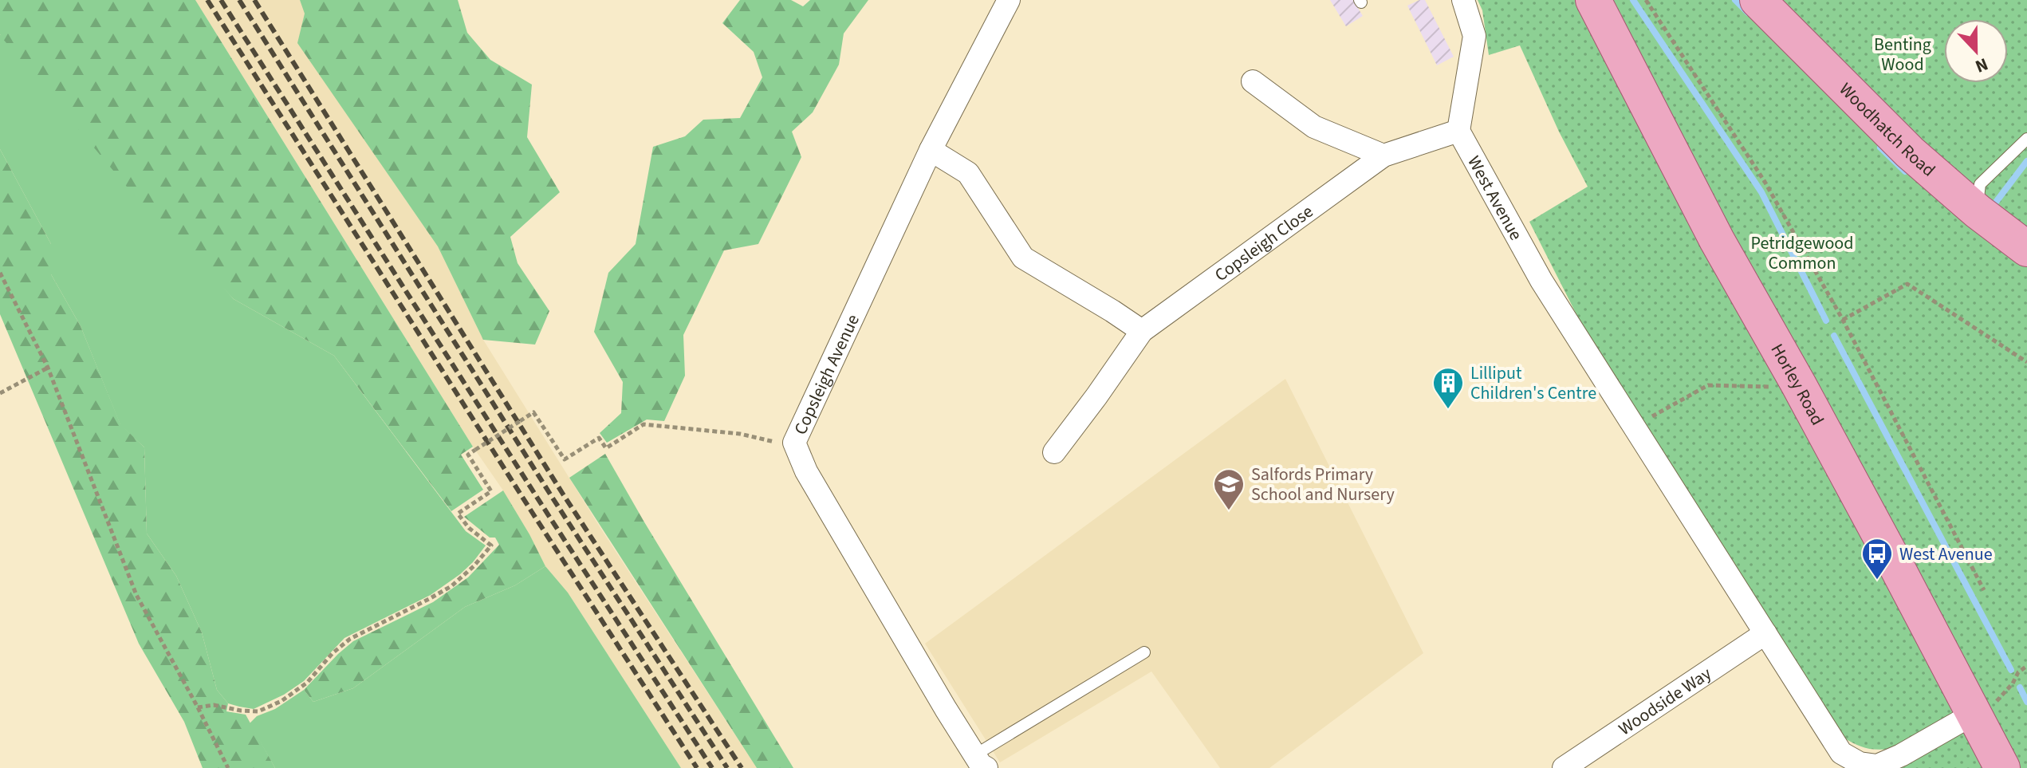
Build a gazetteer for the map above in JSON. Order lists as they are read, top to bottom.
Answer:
{
  "streets": {
    "main road": ["Woodhatch Road", "Horley Road"],
    "street": [
      "West Avenue",
      "Copsleigh Close",
      "Copsleigh Avenue",
      "Woodside Way"
    ]
  },
  "crossings": [
    ["West Avenue", "Copsleigh Close"],
    ["West Avenue", "Horley Road"],
    ["West Avenue", "Woodside Way"]
  ],
  "parks": ["Benting Wood", "Petridgewood Common"],
  "places": {
    "building": ["Lilliput Children's Centre"],
    "school or university": ["Salfords Primary School and Nursery"],
    "bus stop": ["West Avenue"]
  },
  "north": "bottom"
}
